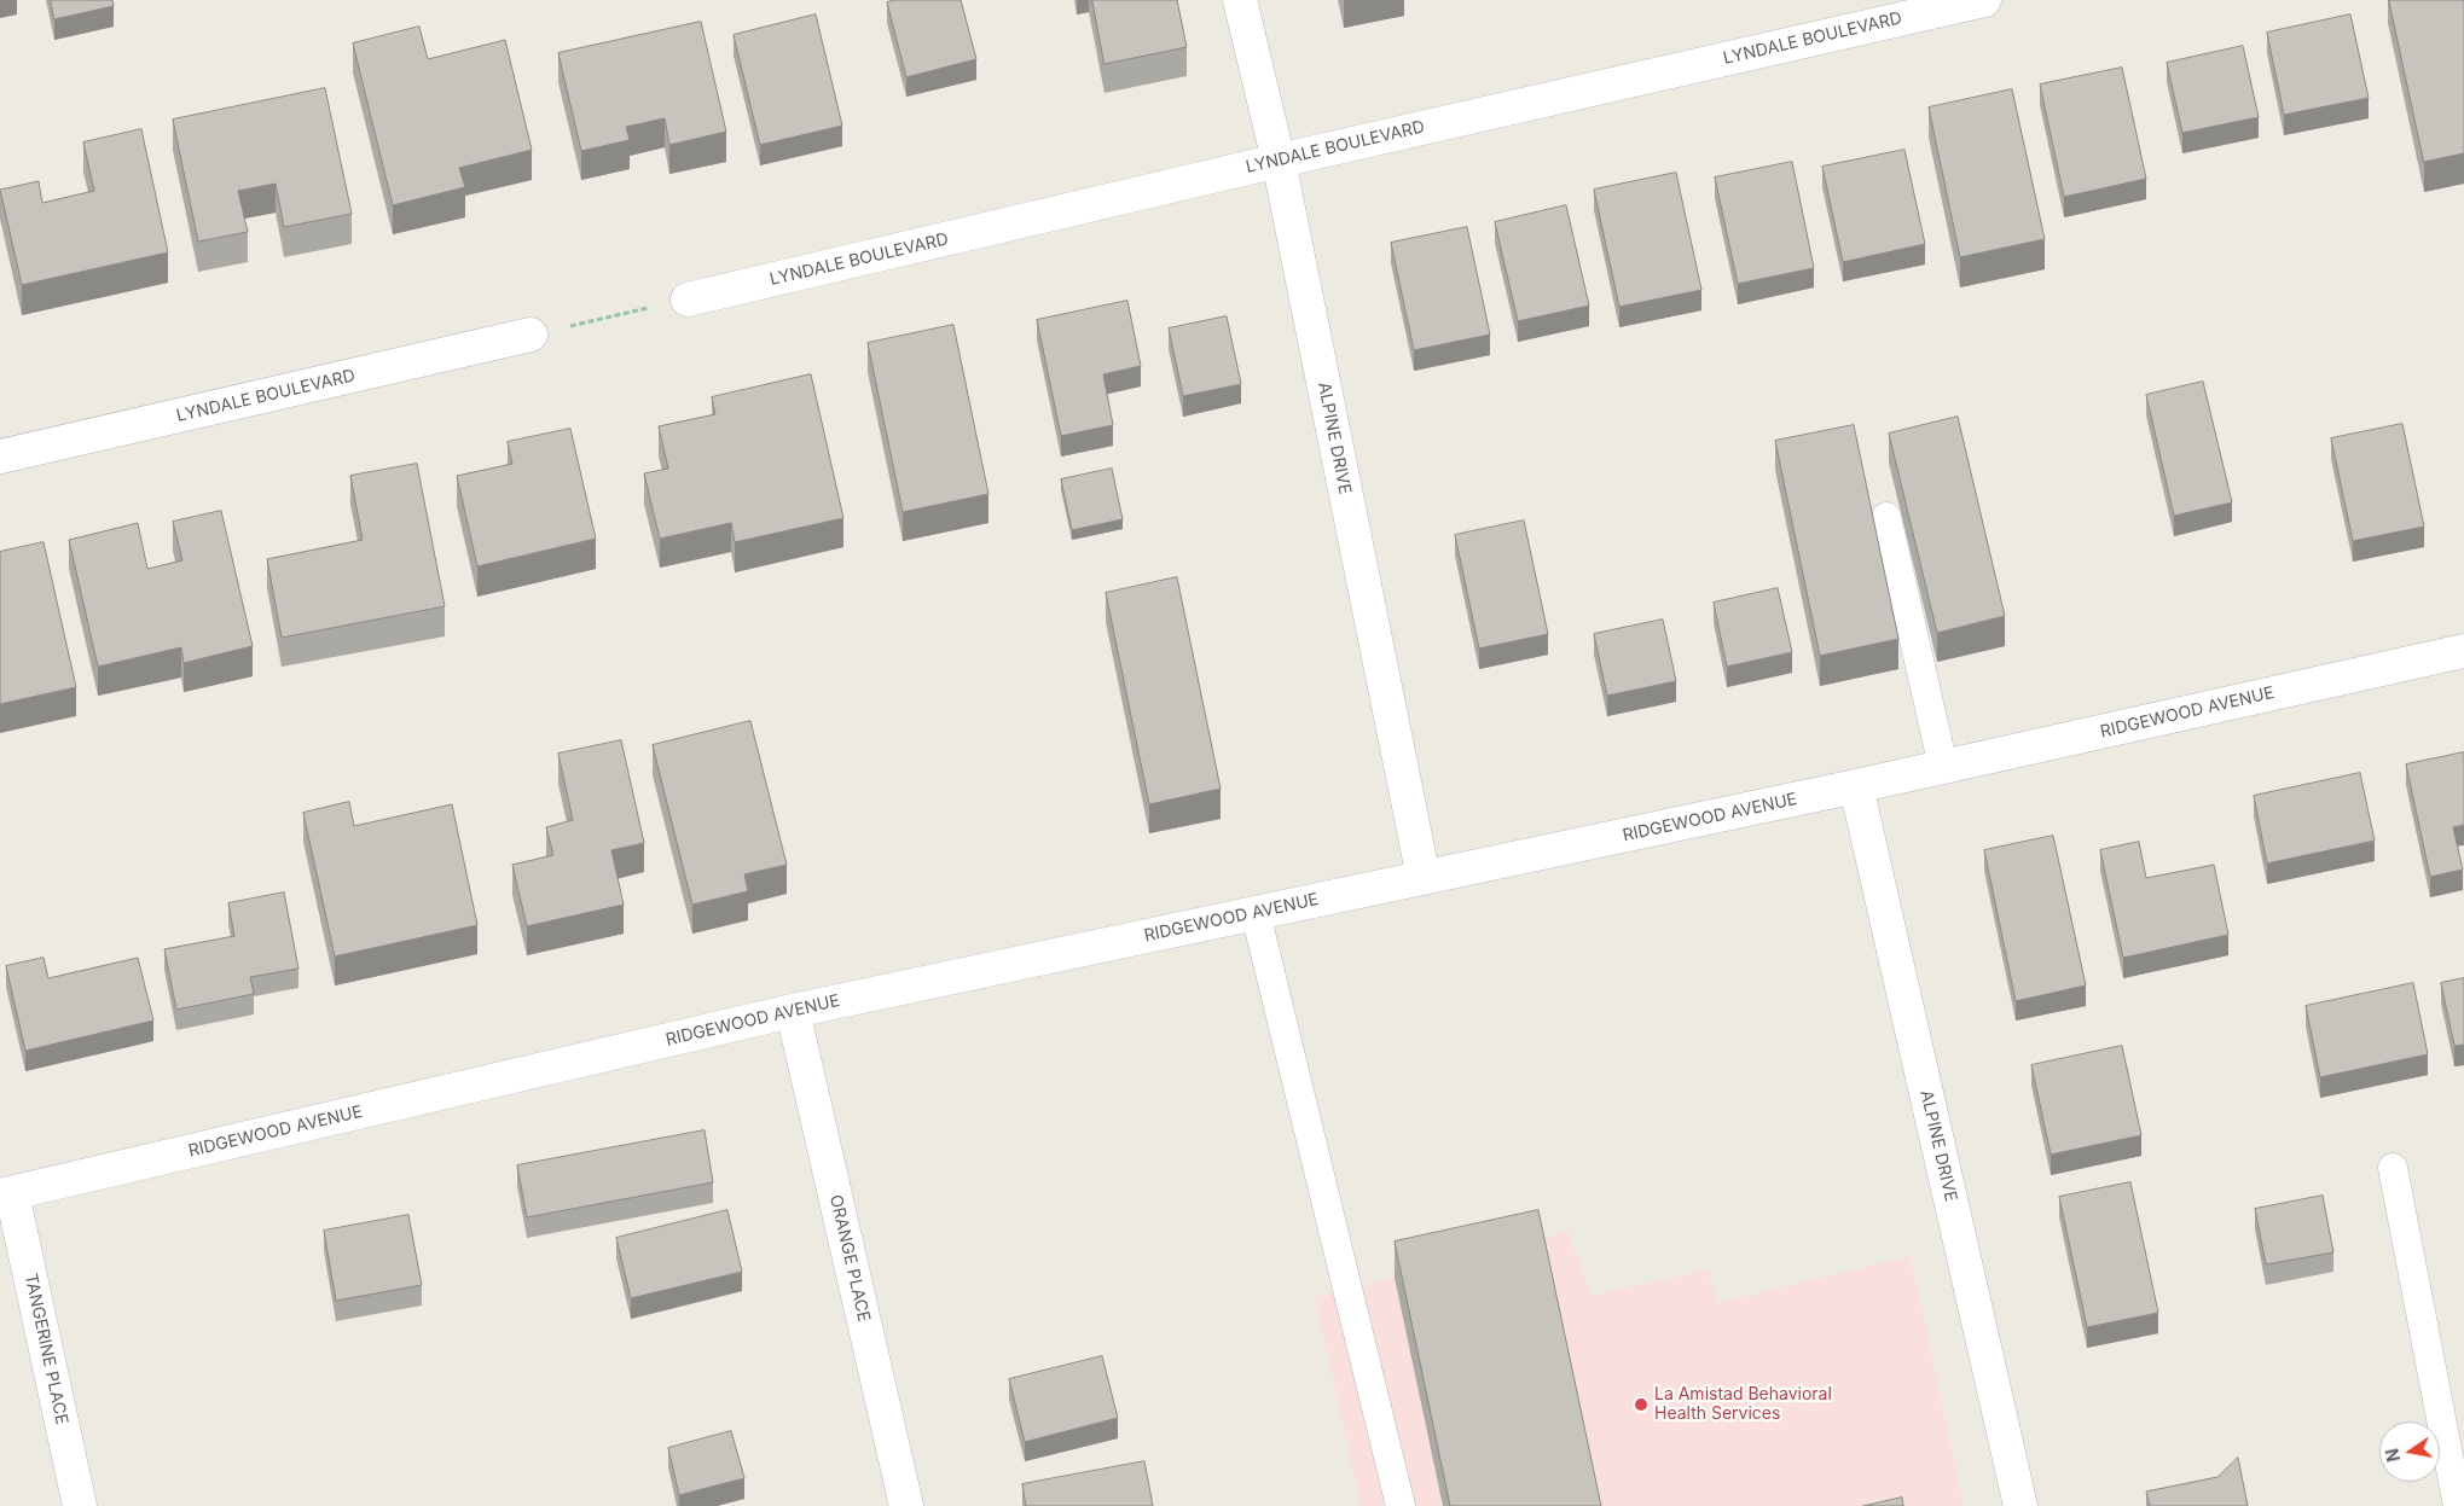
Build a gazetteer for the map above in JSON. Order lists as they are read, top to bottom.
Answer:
{
  "streets": {
    "street": [
      "LYNDALE BOULEVARD",
      "ALPINE DRIVE",
      "RIDGEWOOD AVENUE",
      "ORANGE PLACE",
      "TANGERINE PLACE"
    ]
  },
  "crossings": [
    ["LYNDALE BOULEVARD", "ALPINE DRIVE"],
    ["ALPINE DRIVE", "RIDGEWOOD AVENUE"],
    ["RIDGEWOOD AVENUE", "ORANGE PLACE"],
    ["RIDGEWOOD AVENUE", "TANGERINE PLACE"]
  ],
  "places": ["La Amistad Behavioral Health Services"],
  "north": "left"
}
